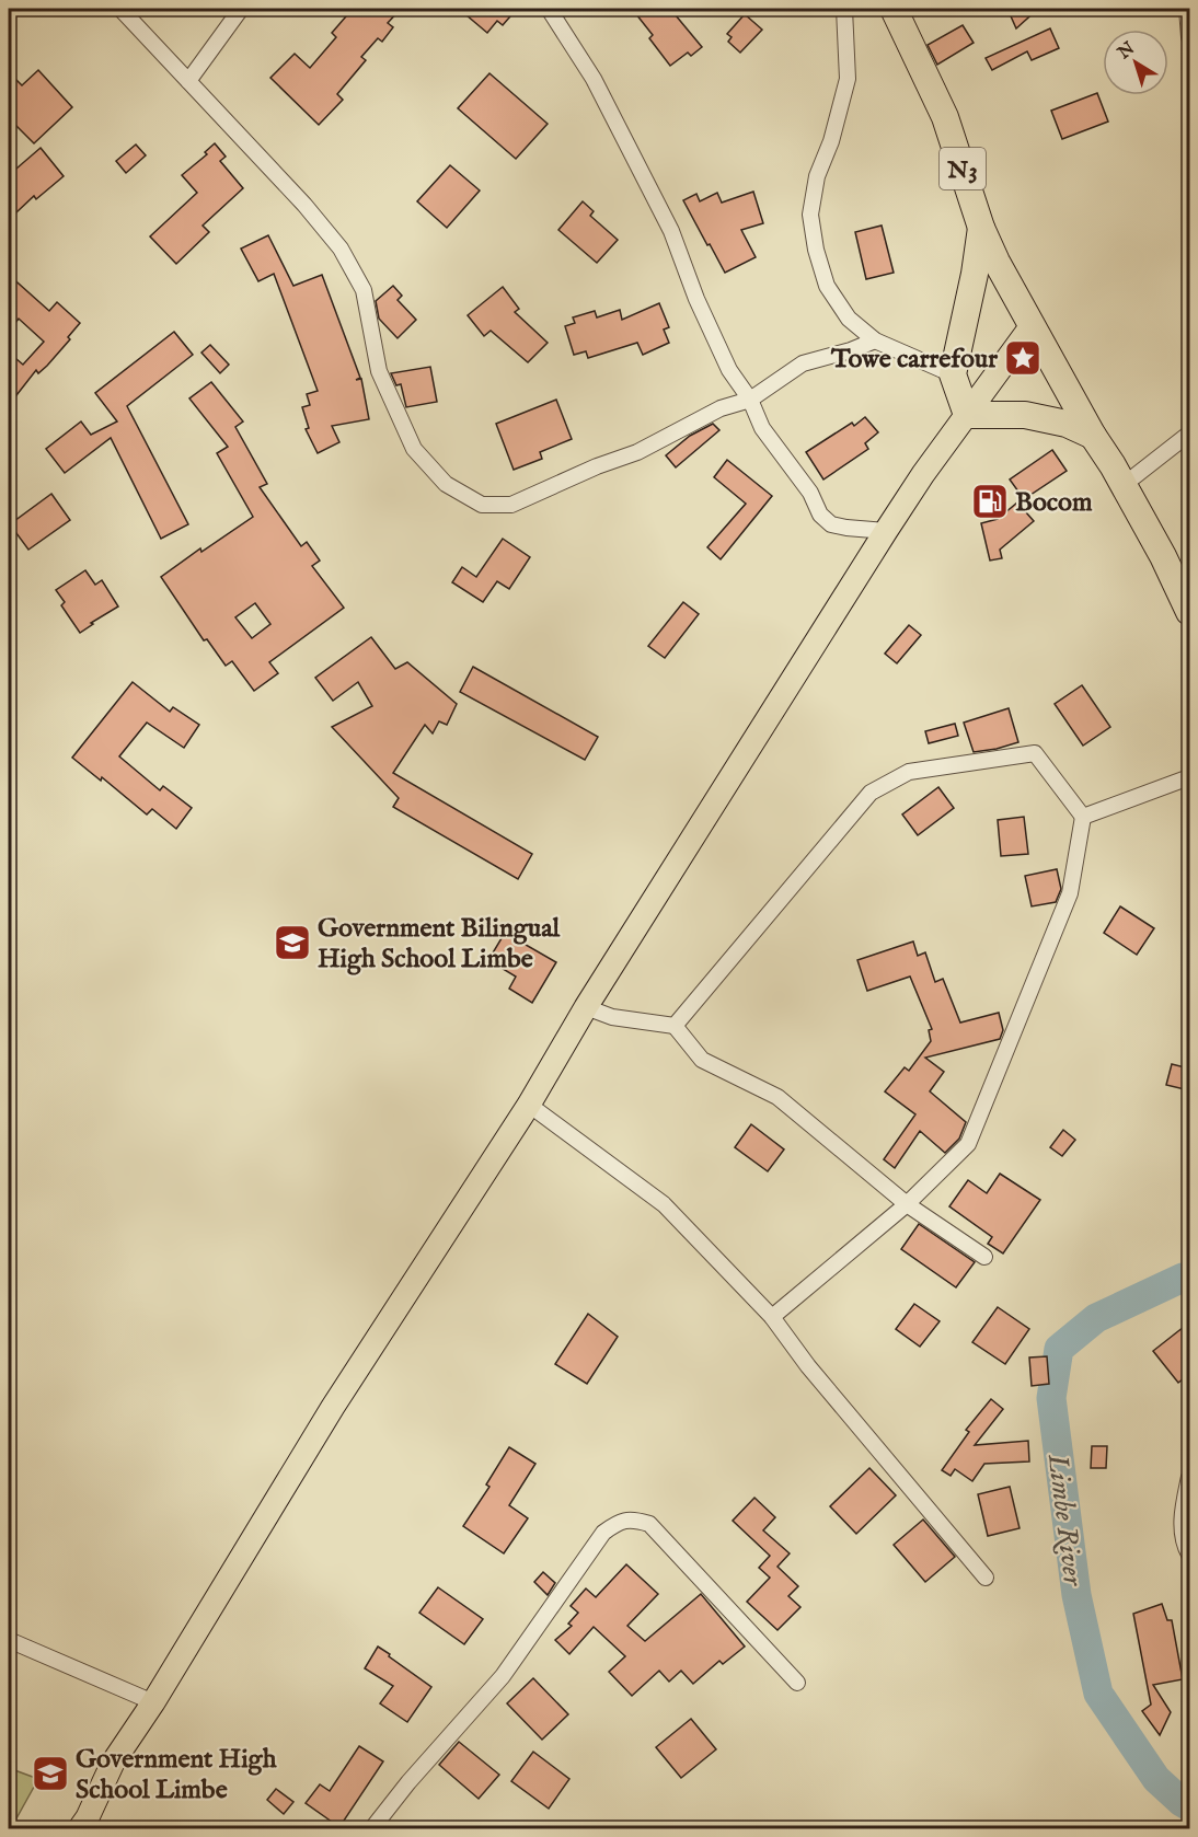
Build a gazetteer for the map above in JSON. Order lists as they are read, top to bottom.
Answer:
{
  "streets": {
    "highway": ["N3"]
  },
  "water": ["Limbe River"],
  "places": {
    "place": ["Towe carrefour"],
    "fuel station": ["Bocom"],
    "school or university": ["Government Bilingual High School Limbe", "Government High School Limbe"]
  },
  "north": "top left"
}
